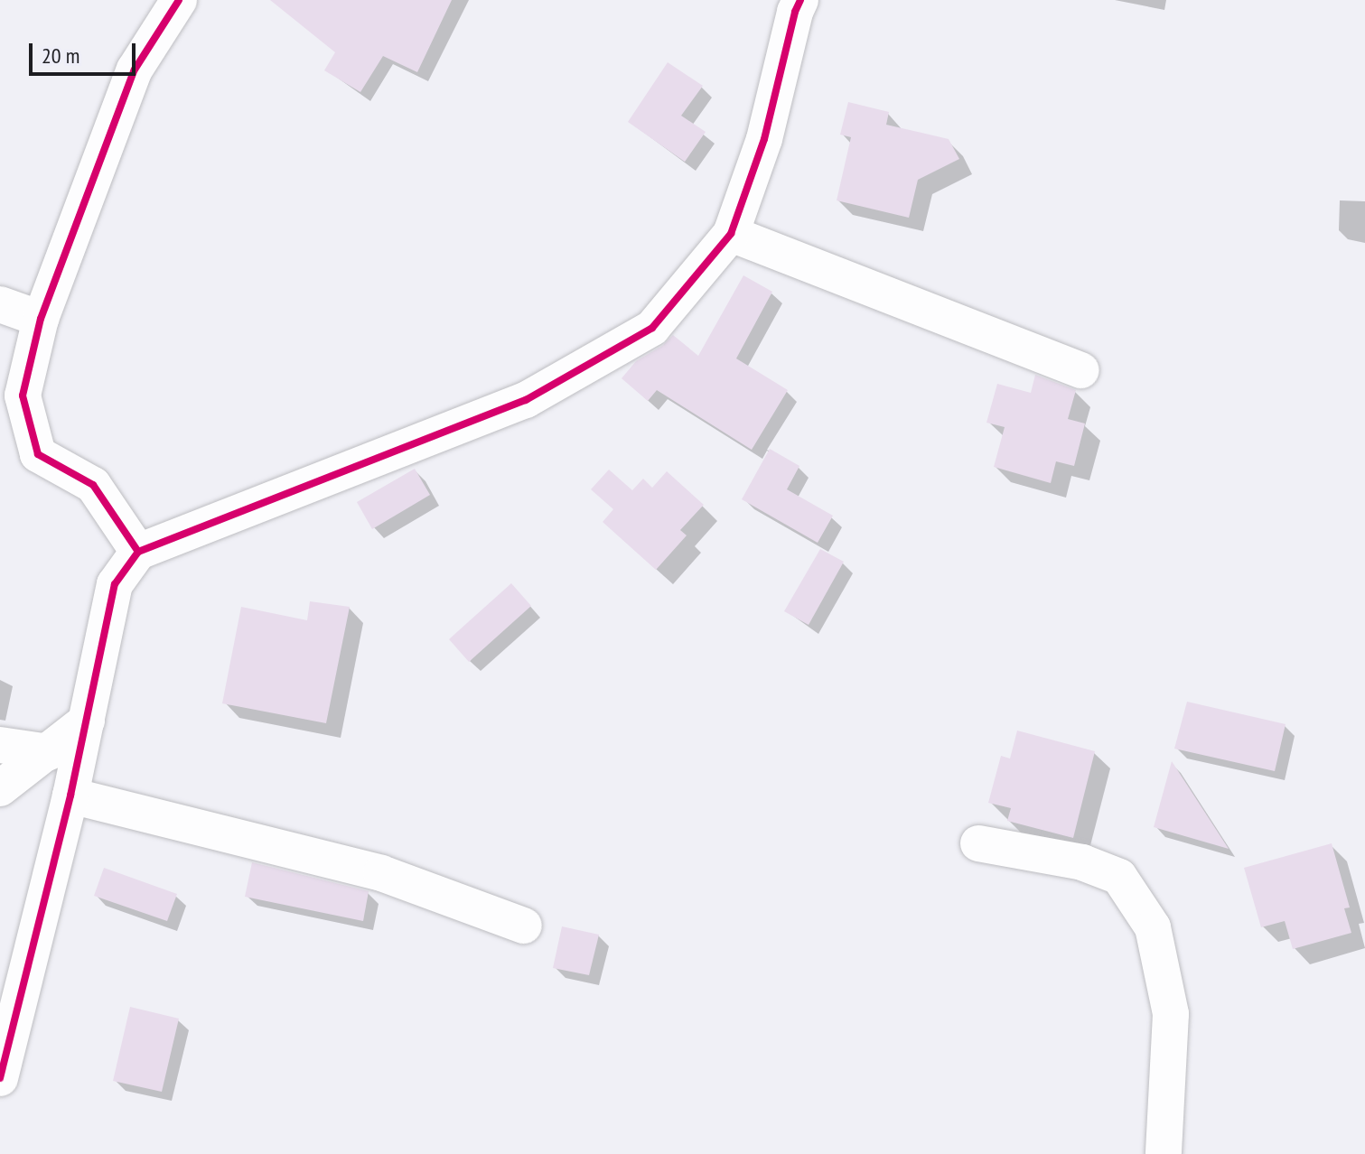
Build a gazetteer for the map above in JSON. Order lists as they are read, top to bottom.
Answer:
{
  "scale_bar": "20 m"
}
